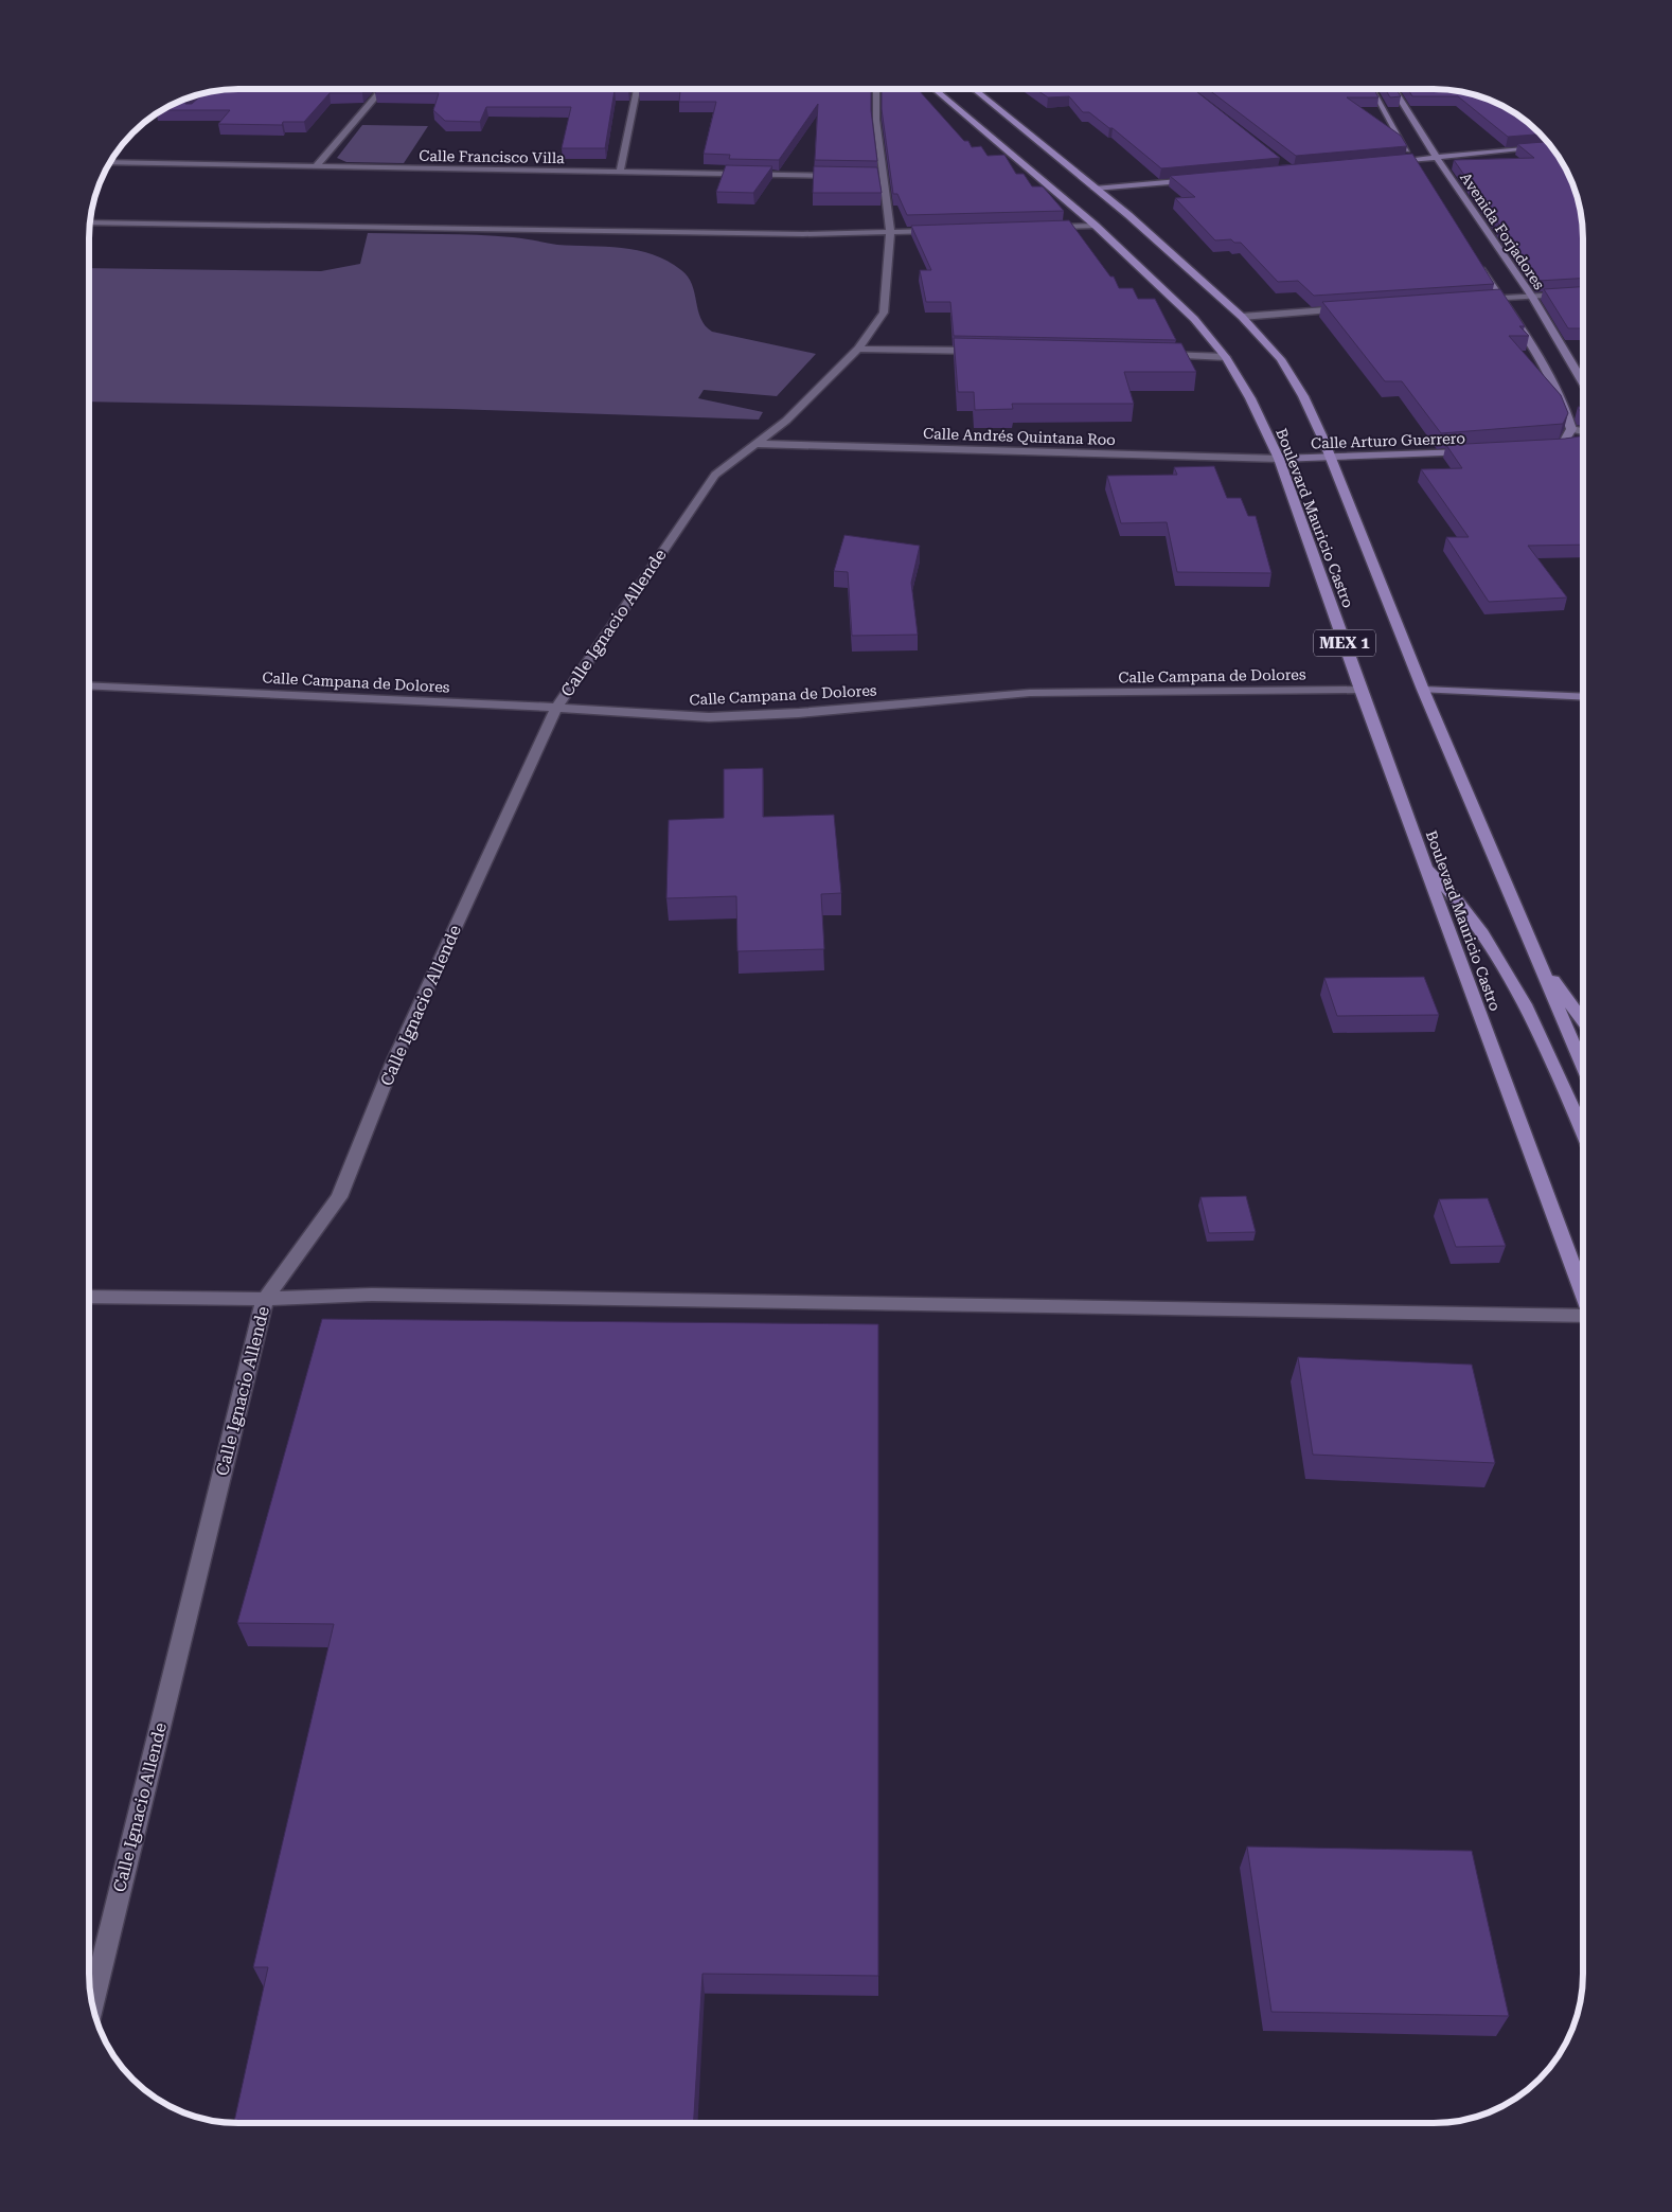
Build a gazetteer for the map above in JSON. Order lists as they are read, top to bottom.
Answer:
{
  "streets": {
    "main road": [
      "Avenida Forjadores",
      "Calle Arturo Guerrero",
      "Boulevard Mauricio Castro",
      "MEX 1"
    ],
    "street": [
      "Calle Francisco Villa",
      "Calle Andrés Quintana Roo",
      "Calle Ignacio Allende",
      "Calle Campana de Dolores"
    ]
  },
  "crossings": [
    ["Calle Andrés Quintana Roo", "Calle Arturo Guerrero"],
    ["Calle Andrés Quintana Roo", "Boulevard Mauricio Castro"],
    ["Calle Andrés Quintana Roo", "Calle Ignacio Allende"],
    ["Calle Arturo Guerrero", "Boulevard Mauricio Castro"],
    ["Boulevard Mauricio Castro", "Calle Campana de Dolores"],
    ["Calle Ignacio Allende", "Calle Campana de Dolores"]
  ]
}
